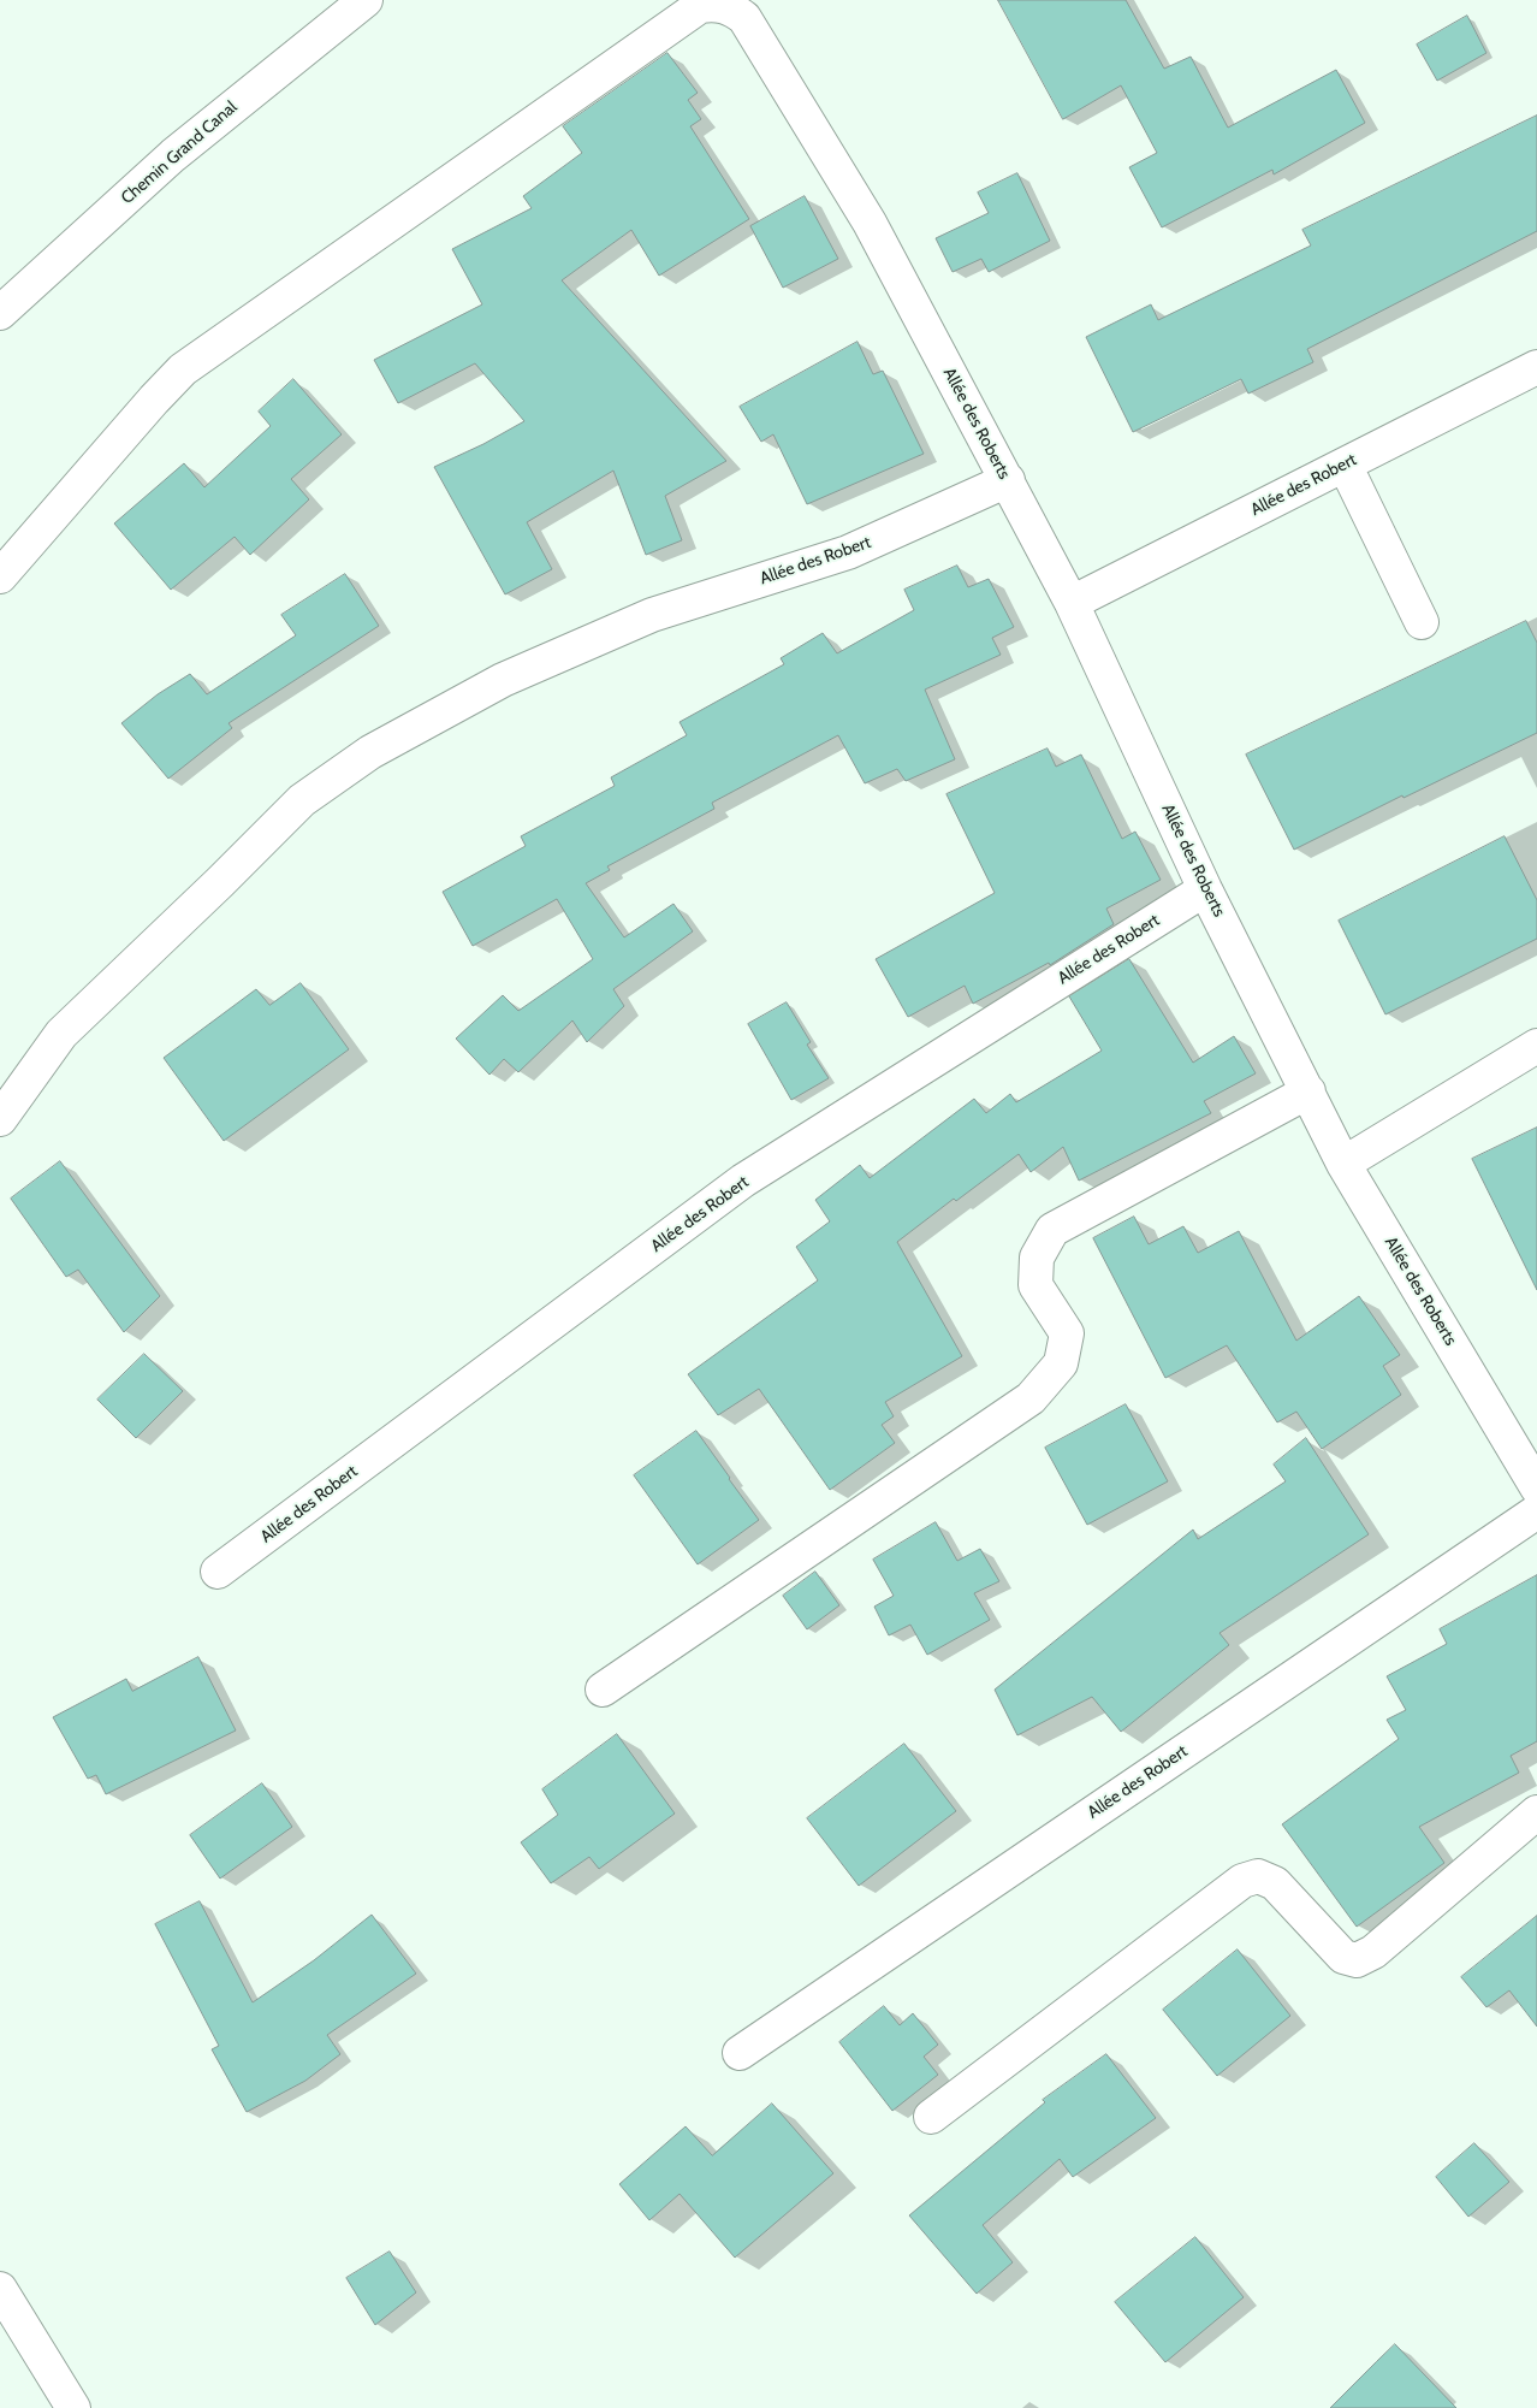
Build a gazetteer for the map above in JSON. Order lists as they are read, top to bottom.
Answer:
{
  "streets": {
    "street": ["Chemin Grand Canal", "Allée des Roberts", "Allée des Robert"]
  },
  "crossings": [
    ["Allée des Roberts", "Allée des Robert"]
  ]
}
